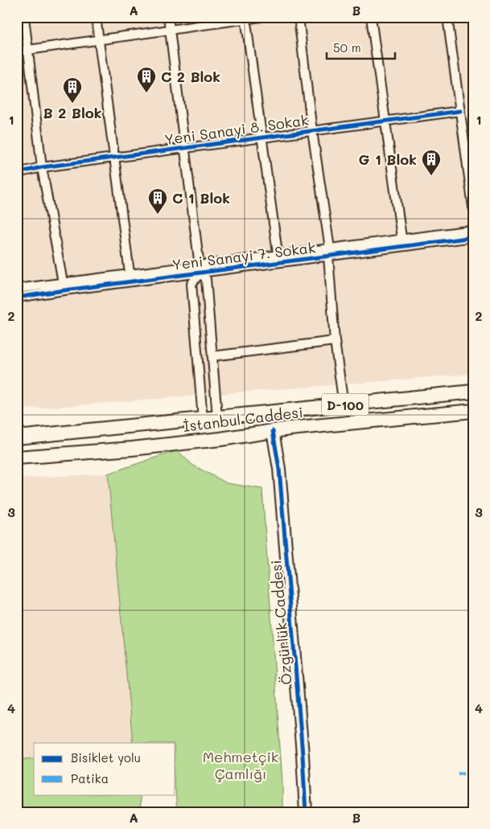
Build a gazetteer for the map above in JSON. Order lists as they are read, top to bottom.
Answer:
{
  "streets": {
    "highway": ["D-100", "İstanbul Caddesi"],
    "main road": ["Özgürlük Caddesi"],
    "street": ["Yeni Sanayi 8. Sokak", "Yeni Sanayi 7. Sokak"]
  },
  "crossings": [
    ["İstanbul Caddesi", "Özgürlük Caddesi"]
  ],
  "parks": ["Mehmetçik Çamlığı"],
  "places": {
    "building": [
      "C 2 Blok",
      "B 2 Blok",
      "G 1 Blok",
      "C 1 Blok"
    ]
  },
  "legend": ["Bisiklet yolu", "Patika"],
  "scale_bar": "50 m",
  "grid": {
    "columns": ["A", "B"],
    "rows": [
      "1",
      "2",
      "3",
      "4"
    ]
  }
}
